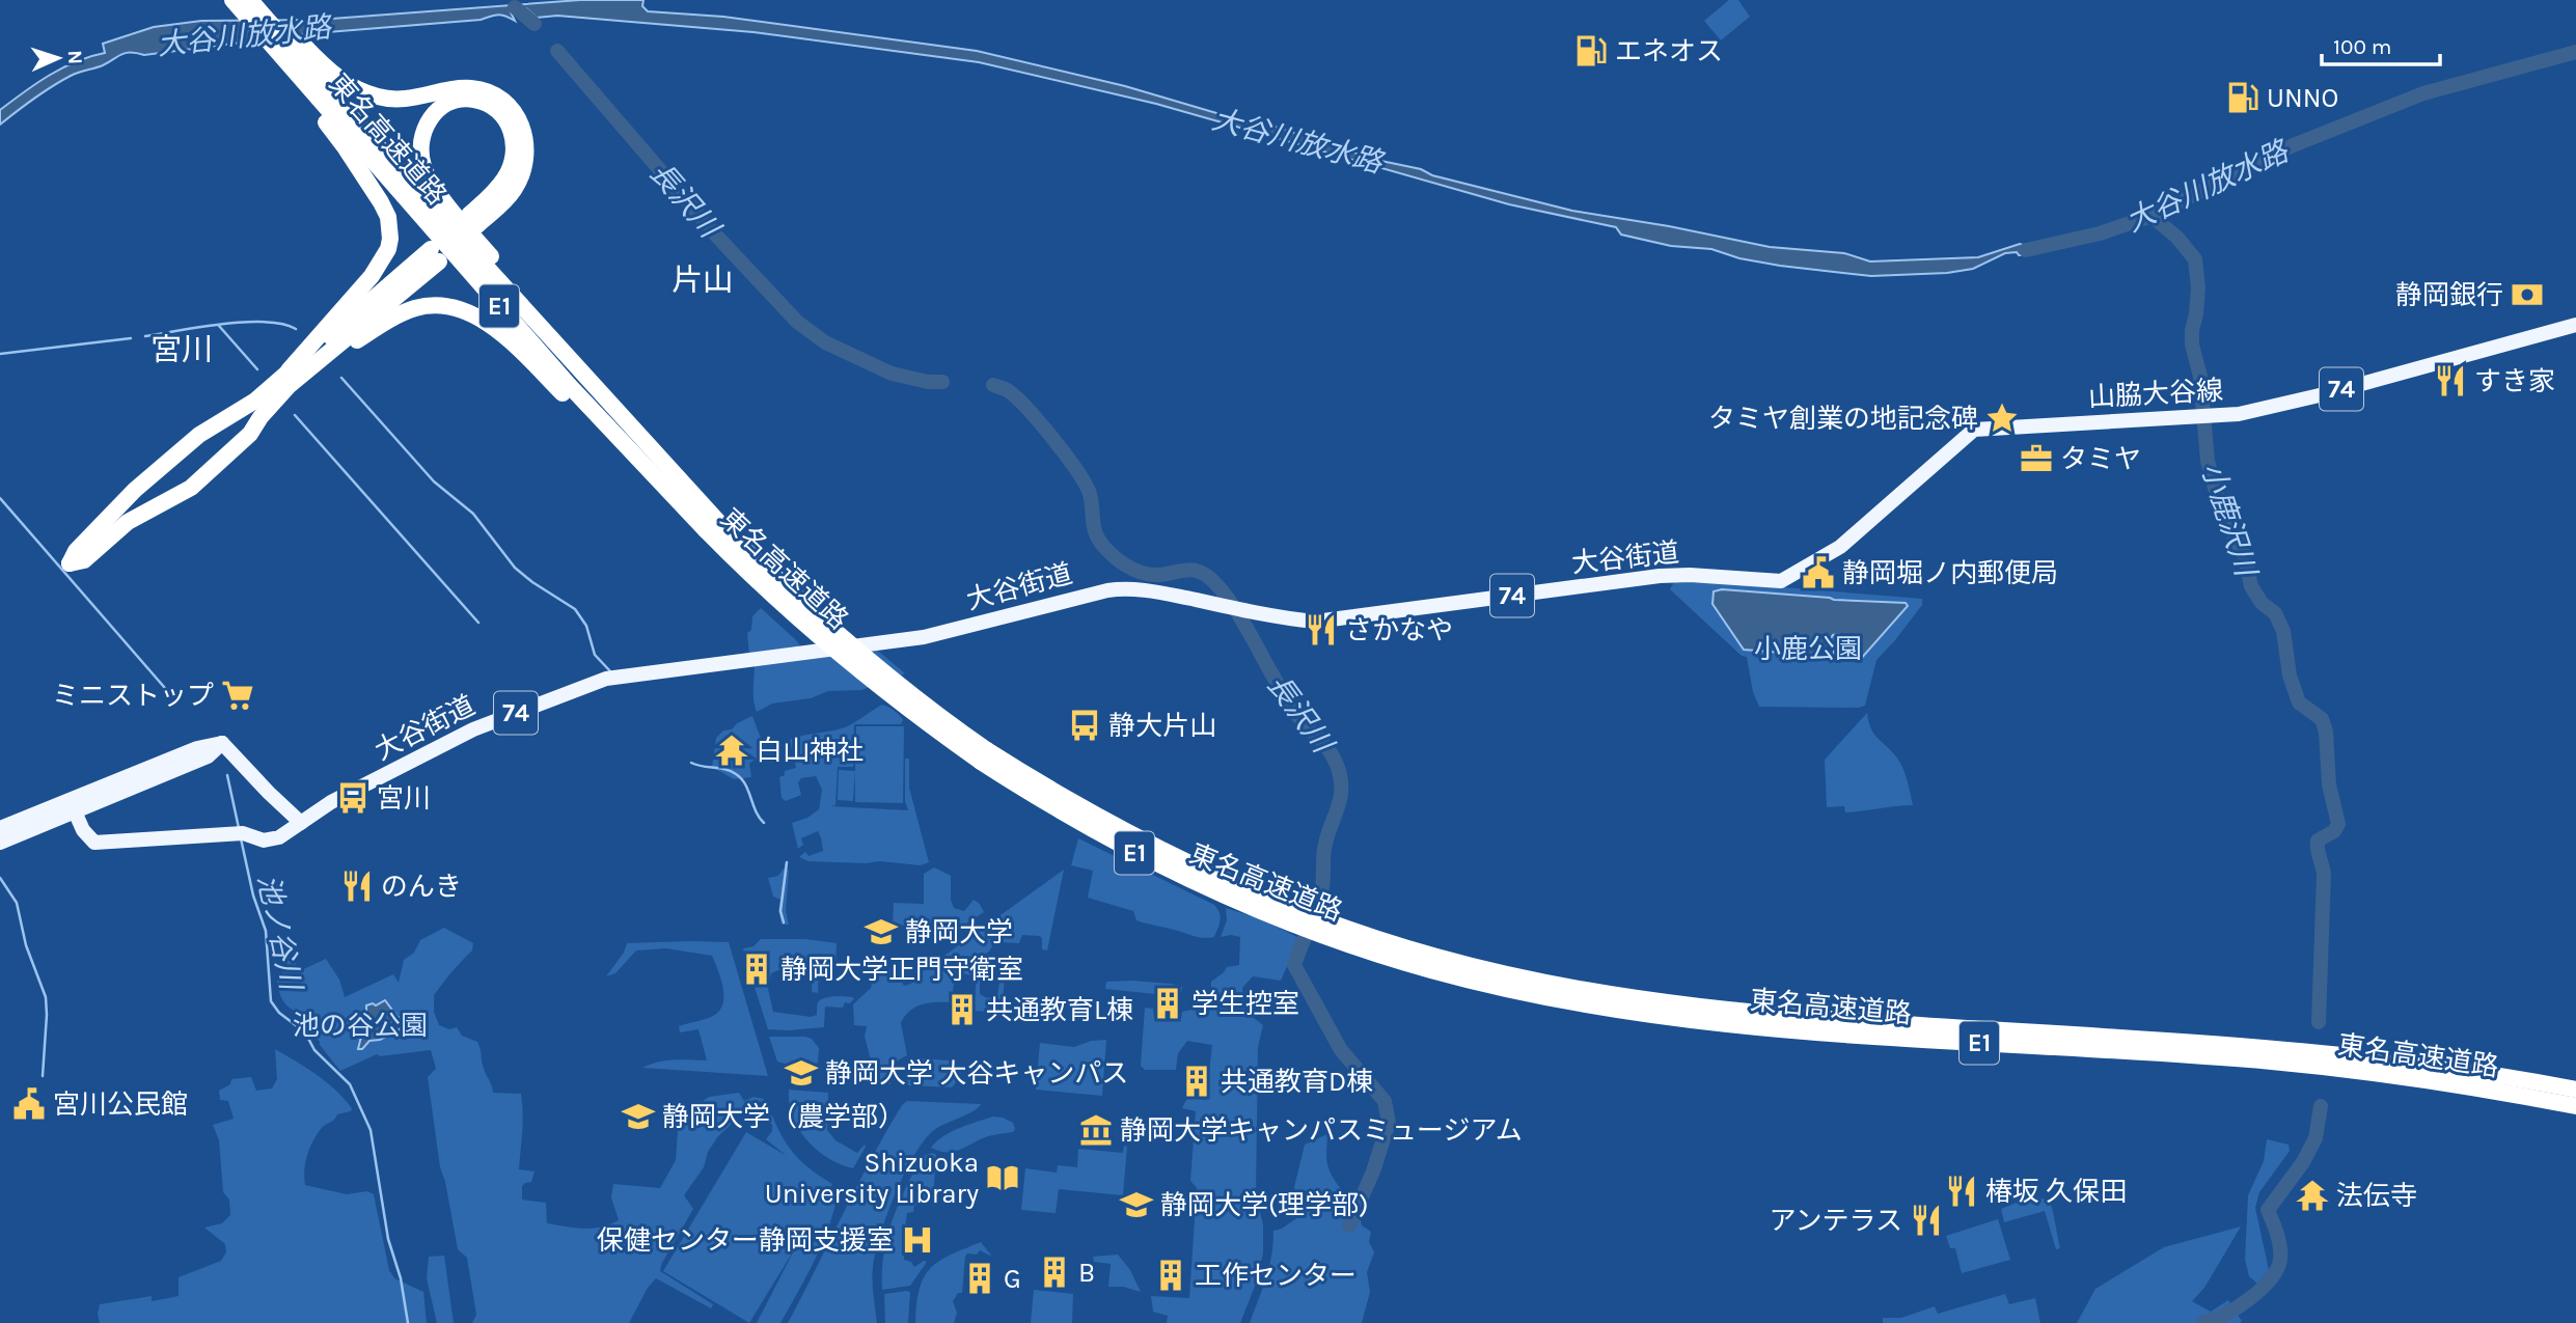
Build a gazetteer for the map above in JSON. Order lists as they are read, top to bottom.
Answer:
{
  "streets": {
    "highway": ["東名高速道路", "E1"],
    "main road": ["74", "山脇大谷線", "大谷街道"]
  },
  "crossings": [
    ["山脇大谷線", "大谷街道"]
  ],
  "districts": ["片山", "宮川"],
  "water": [
    "大谷川放水路",
    "長沢川",
    "小鹿沢川",
    "池ノ谷川"
  ],
  "parks": ["小鹿公園", "池の谷公園"],
  "places": {
    "fuel station": ["エネオス", "UNNO"],
    "bank": ["静岡銀行"],
    "restaurant": [
      "すき家",
      "さかなや",
      "のんき",
      "椿坂 久保田",
      "アンテラス"
    ],
    "place": ["タミヤ創業の地記念碑"],
    "office": ["タミヤ"],
    "public building": ["静岡堀ノ内郵便局", "宮川公民館"],
    "supermarket": ["ミニストップ"],
    "bus stop": ["静大片山", "宮川"],
    "temple": ["白山神社", "法伝寺"],
    "school or university": [
      "静岡大学",
      "静岡大学 大谷キャンパス",
      "静岡大学（農学部）",
      "静岡大学(理学部)"
    ],
    "building": [
      "静岡大学正門守衛室",
      "学生控室",
      "共通教育L棟",
      "共通教育D棟",
      "B",
      "工作センター",
      "G"
    ],
    "museum": ["静岡大学キャンパスミュージアム"],
    "library": ["Shizuoka University Library"],
    "hospital": ["保健センター静岡支援室"]
  },
  "scale_bar": "100 m",
  "north": "right"
}
